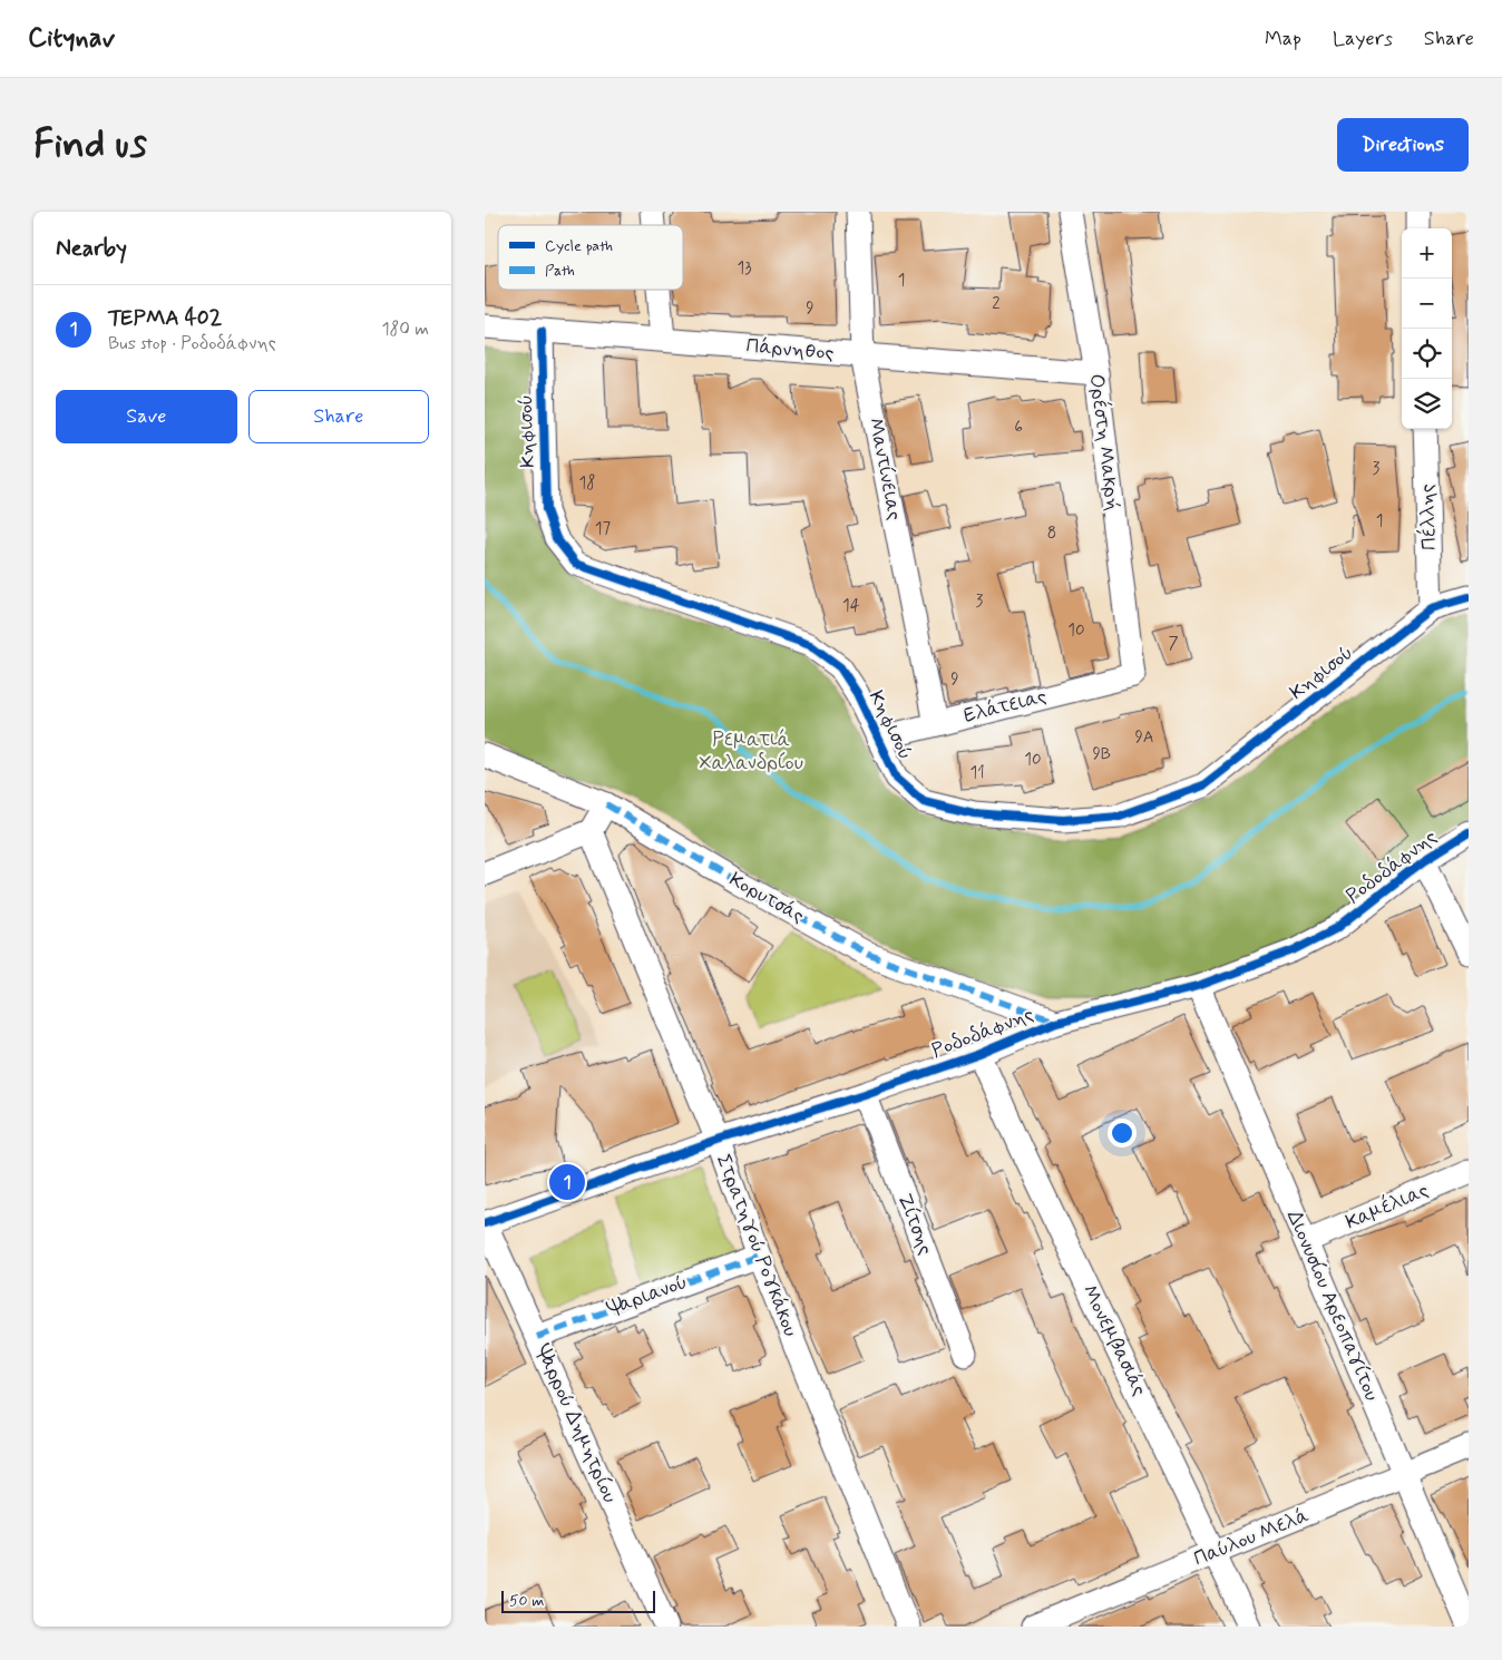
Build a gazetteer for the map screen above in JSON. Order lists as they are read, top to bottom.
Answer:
{
  "streets": {
    "street": [
      "Πάρνηθος",
      "Κηφισού",
      "Ορέστη Μακρή",
      "Μαντίνειας",
      "Πέλλης",
      "Ελάτειας",
      "Ροδοδάφνης",
      "Κορυτσάς",
      "Καμέλιας",
      "Ζίτσης",
      "Στρατηγού Ρογκάκου",
      "Ψαριανού",
      "Διονυσίου Αρεοπαγίτου",
      "Μονεμβασιάς",
      "Ψαρρού Δημητρίου",
      "Παύλου Μελά"
    ]
  },
  "crossings": [
    ["Πάρνηθος", "Κηφισού"],
    ["Πάρνηθος", "Ορέστη Μακρή"],
    ["Πάρνηθος", "Μαντίνειας"],
    ["Κηφισού", "Πέλλης"],
    ["Κηφισού", "Ελάτειας"],
    ["Ορέστη Μακρή", "Ελάτειας"],
    ["Μαντίνειας", "Ελάτειας"],
    ["Ροδοδάφνης", "Κορυτσάς"],
    ["Ροδοδάφνης", "Ζίτσης"],
    ["Ροδοδάφνης", "Στρατηγού Ρογκάκου"],
    ["Ροδοδάφνης", "Διονυσίου Αρεοπαγίτου"],
    ["Ροδοδάφνης", "Μονεμβασιάς"],
    ["Ροδοδάφνης", "Ψαρρού Δημητρίου"],
    ["Καμέλιας", "Διονυσίου Αρεοπαγίτου"],
    ["Στρατηγού Ρογκάκου", "Ψαριανού"],
    ["Ψαριανού", "Ψαρρού Δημητρίου"],
    ["Διονυσίου Αρεοπαγίτου", "Παύλου Μελά"],
    ["Μονεμβασιάς", "Παύλου Μελά"]
  ],
  "parks": ["Ρεματιά Χαλανδρίου"],
  "house_numbers": [
    "13",
    "1",
    "2",
    "9",
    "6",
    "3",
    "18",
    "1",
    "17",
    "8",
    "3",
    "14",
    "10",
    "7",
    "9",
    "9Α",
    "9Β",
    "10",
    "11"
  ],
  "legend": ["Cycle path", "Path"],
  "scale_bar": "50 m",
  "page": {
    "header": "Citynav",
    "nav": ["Map", "Layers", "Share"],
    "buttons": [
      "Directions",
      ["Save", "Share"]
    ],
    "title": "Find us",
    "heading": "Nearby",
    "map_buttons": ["+", "−"],
    "list": [
      {
        "mark": "1",
        "name": "ΤΕΡΜΑ 402",
        "note": "Bus stop · Ροδοδάφνης",
        "value": "180 m"
      }
    ],
    "pins": "1",
    "scale": "50 m"
  }
}
